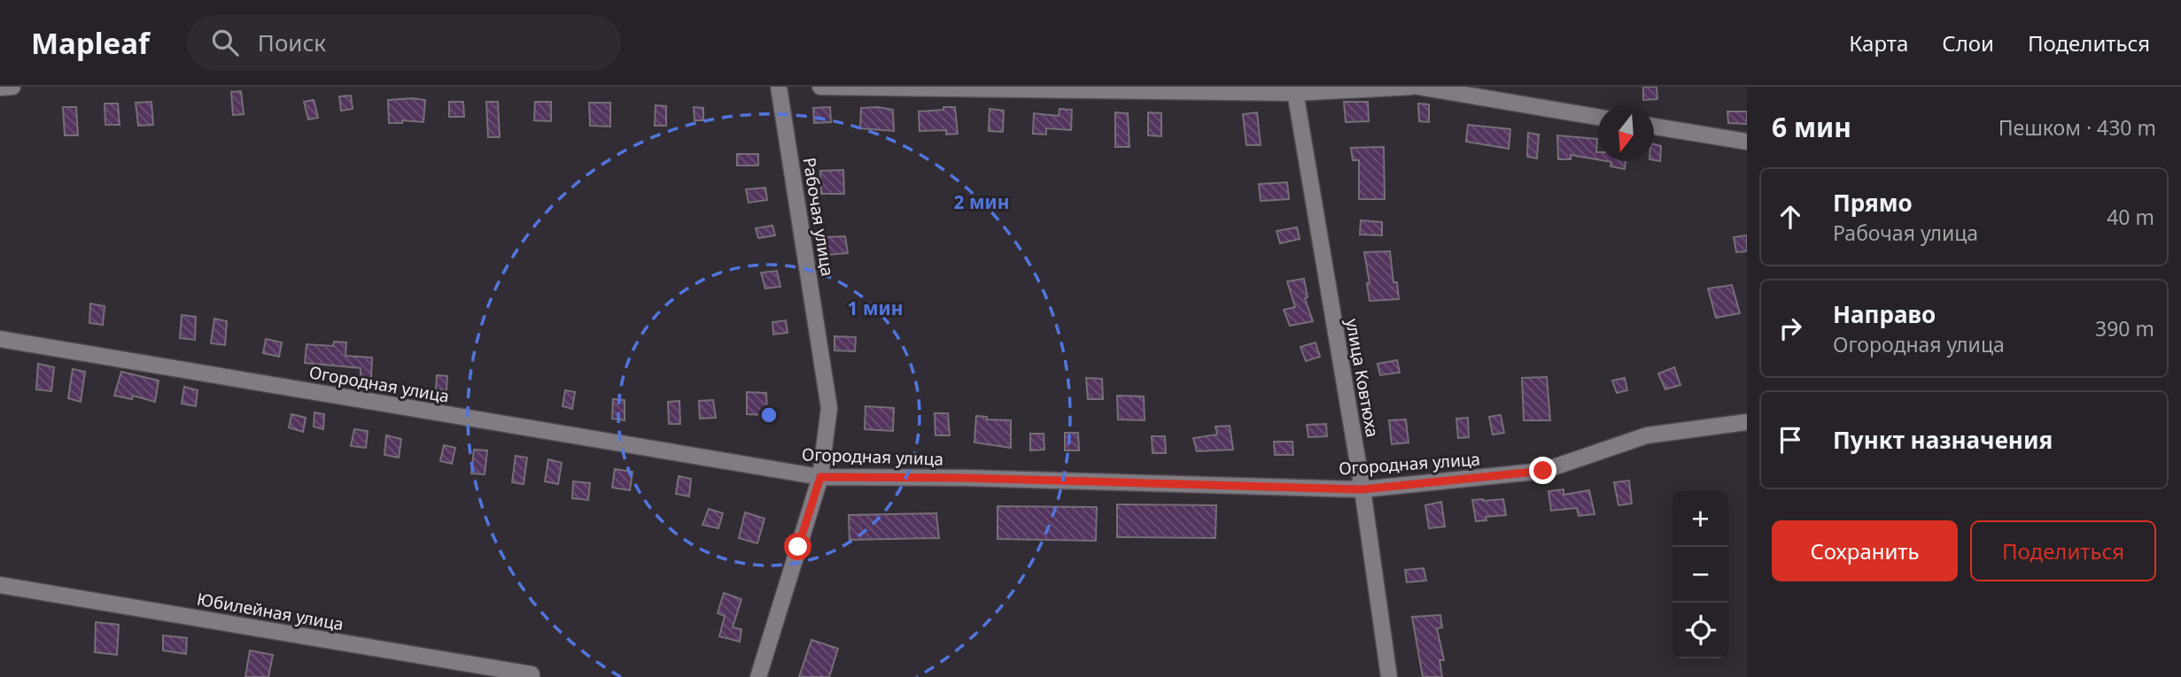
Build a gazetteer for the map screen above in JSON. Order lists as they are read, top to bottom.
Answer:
{
  "streets": {
    "street": [
      "Рабочая улица",
      "улица Ковтюха",
      "Огородная улица",
      "Юбилейная улица"
    ]
  },
  "crossings": [
    ["Рабочая улица", "Огородная улица"],
    ["улица Ковтюха", "Огородная улица"]
  ],
  "north": "bottom",
  "page": {
    "header": "Mapleaf",
    "search": "Поиск",
    "nav": ["Карта", "Слои", "Поделиться"],
    "heading": ["6 мин", "Пешком · 430 m"],
    "list": [
      ["Прямо", "Рабочая улица", "40 m"],
      ["Направо", "Огородная улица", "390 m"],
      "Пункт назначения"
    ],
    "map_buttons": ["+", "−"],
    "buttons": ["Сохранить", "Поделиться"]
  },
  "rings": ["2 мин", "1 мин"]
}
